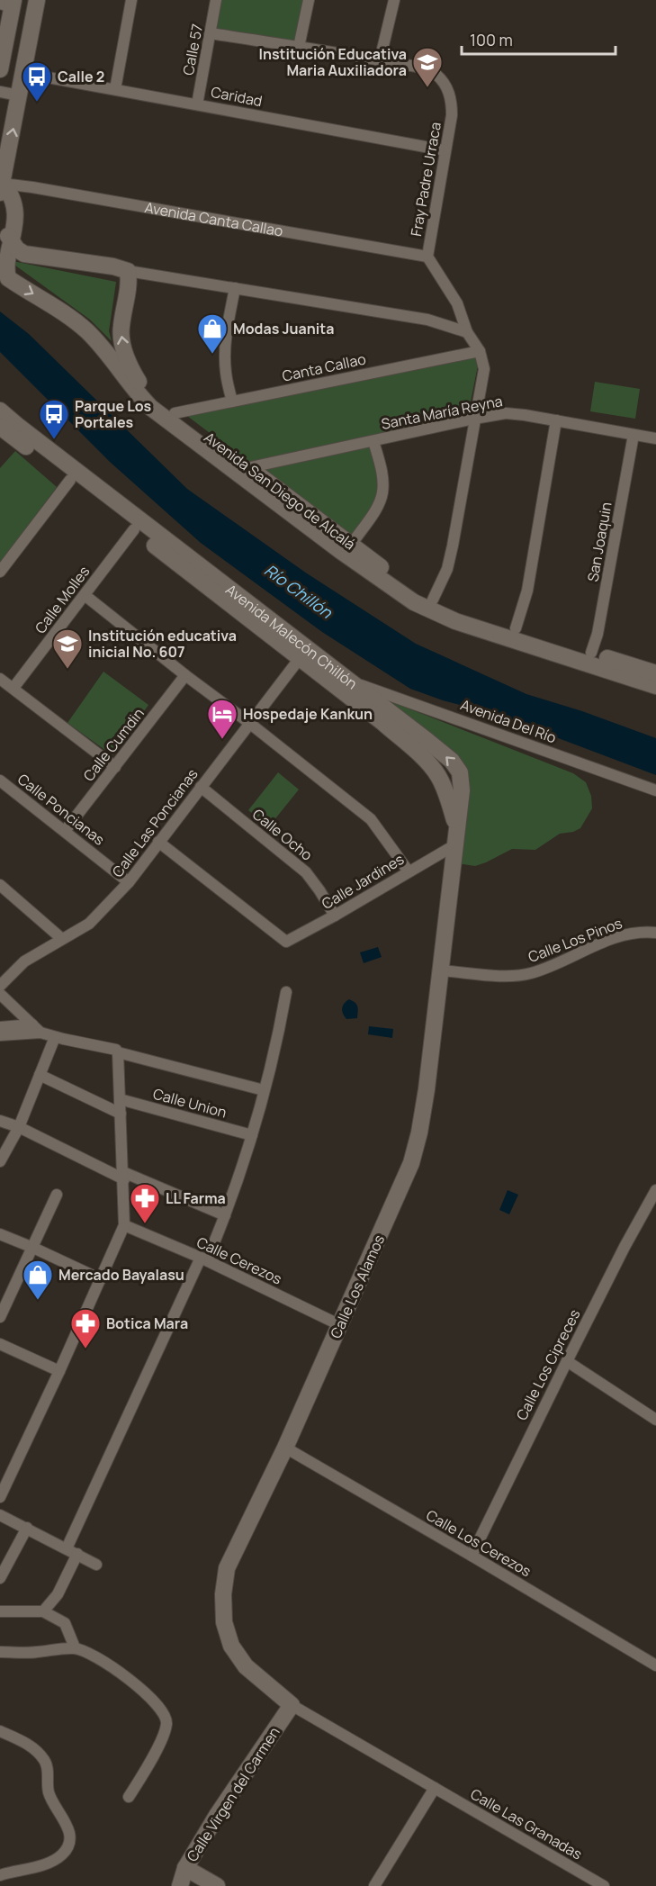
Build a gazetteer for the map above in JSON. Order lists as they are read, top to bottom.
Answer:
{
  "streets": {
    "street": [
      "Calle 57",
      "Caridad",
      "Fray Padre Urraca",
      "Avenida Canta Callao",
      "Canta Callao",
      "Santa María Reyna",
      "Avenida San Diego de Alcalá",
      "San Joaquin",
      "Calle Molles",
      "Avenida Malecón Chillón",
      "Avenida Del Río",
      "Calle Cumdin",
      "Calle Poncianas",
      "Calle Las Poncianas",
      "Calle Ocho",
      "Calle Jardines",
      "Calle Los Pinos",
      "Calle Union",
      "Calle Cerezos",
      "Calle Los Alamos",
      "Calle Los Cipreces",
      "Calle Los Cerezos",
      "Calle Virgen del Carmen",
      "Calle Las Granadas"
    ]
  },
  "crossings": [
    ["Calle 57", "Caridad"],
    ["Calle 57", "Fray Padre Urraca"],
    ["Caridad", "Fray Padre Urraca"],
    ["Fray Padre Urraca", "Avenida Canta Callao"],
    ["Fray Padre Urraca", "Canta Callao"],
    ["Fray Padre Urraca", "Santa María Reyna"],
    ["Fray Padre Urraca", "Avenida San Diego de Alcalá"],
    ["Avenida Canta Callao", "Avenida San Diego de Alcalá"],
    ["Canta Callao", "Avenida San Diego de Alcalá"],
    ["Santa María Reyna", "Avenida San Diego de Alcalá"],
    ["Santa María Reyna", "San Joaquin"],
    ["Avenida San Diego de Alcalá", "San Joaquin"],
    ["Calle Molles", "Avenida Malecón Chillón"],
    ["Avenida Malecón Chillón", "Avenida Del Río"],
    ["Avenida Malecón Chillón", "Calle Las Poncianas"],
    ["Avenida Malecón Chillón", "Calle Los Alamos"],
    ["Calle Cumdin", "Calle Poncianas"],
    ["Calle Poncianas", "Calle Las Poncianas"],
    ["Calle Las Poncianas", "Calle Ocho"],
    ["Calle Las Poncianas", "Calle Jardines"],
    ["Calle Ocho", "Calle Jardines"],
    ["Calle Jardines", "Calle Los Alamos"],
    ["Calle Los Pinos", "Calle Los Alamos"],
    ["Calle Cerezos", "Calle Los Alamos"],
    ["Calle Los Alamos", "Calle Los Cerezos"],
    ["Calle Los Alamos", "Calle Virgen del Carmen"],
    ["Calle Los Alamos", "Calle Las Granadas"],
    ["Calle Los Cipreces", "Calle Los Cerezos"],
    ["Calle Virgen del Carmen", "Calle Las Granadas"]
  ],
  "water": ["Río Chillón"],
  "places": {
    "school or university": ["Institución Educativa Maria Auxiliadora", "Institución educativa inicial No. 607"],
    "bus stop": ["Calle 2", "Parque Los Portales"],
    "shop": ["Modas Juanita", "Mercado Bayalasu"],
    "hotel": ["Hospedaje Kankun"],
    "pharmacy": ["LL Farma", "Botica Mara"]
  },
  "scale_bar": "100 m"
}
